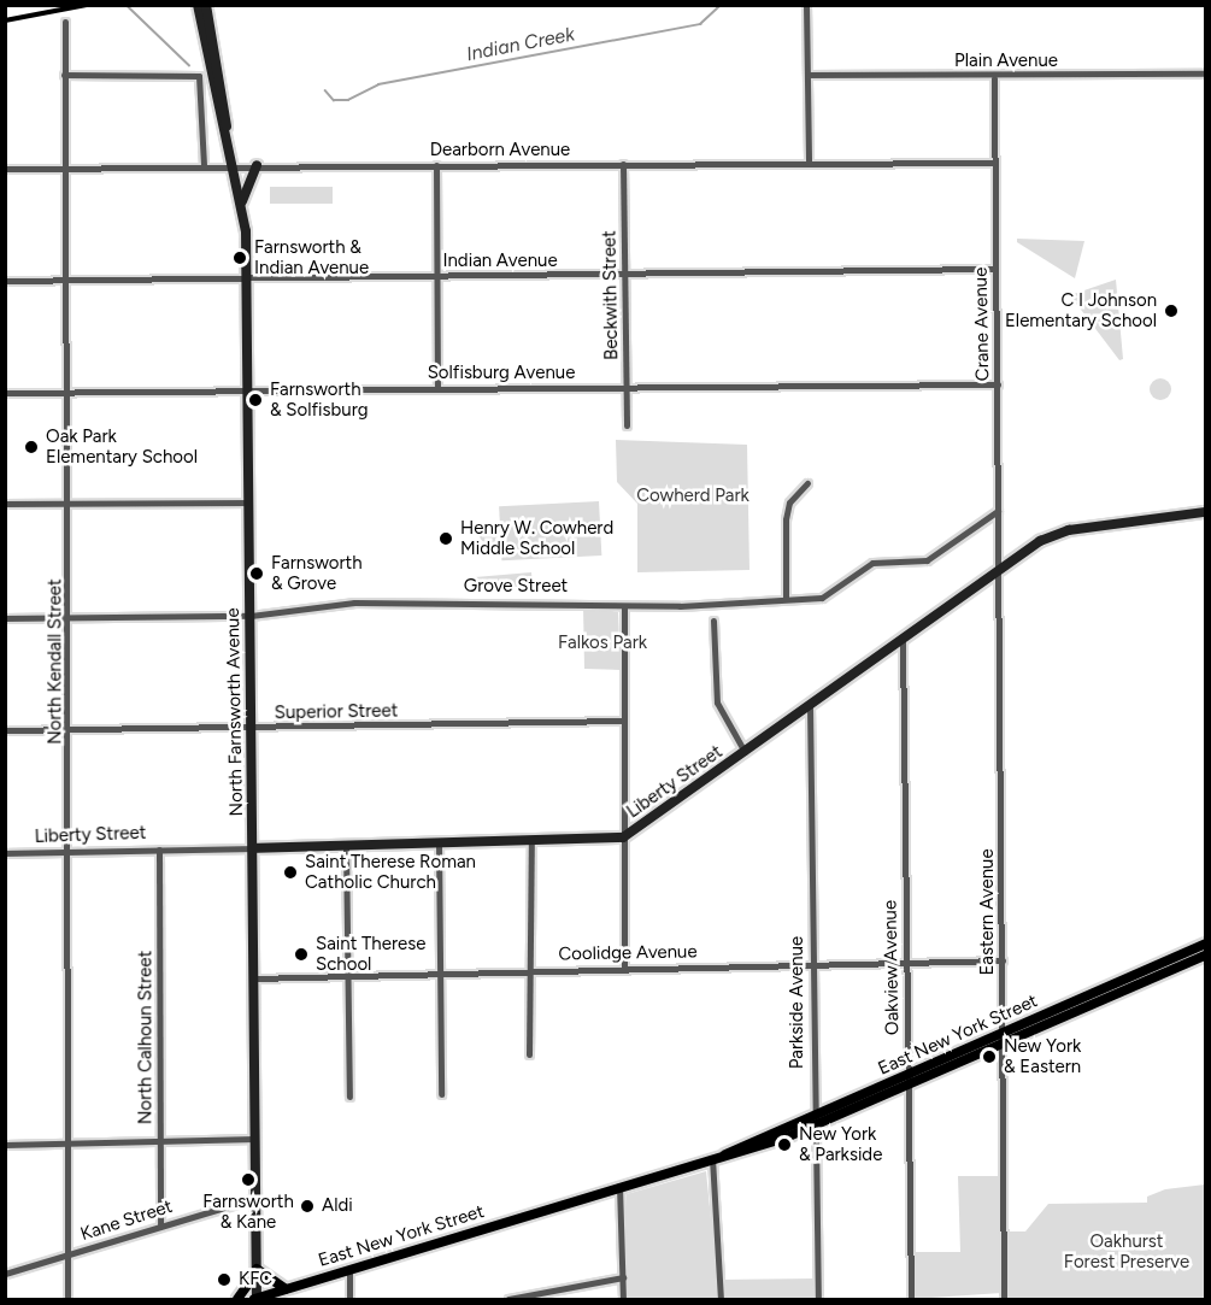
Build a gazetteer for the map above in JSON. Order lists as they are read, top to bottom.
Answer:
{
  "streets": {
    "main road": ["North Farnsworth Avenue", "Liberty Street", "East New York Street"],
    "street": [
      "Plain Avenue",
      "Dearborn Avenue",
      "Indian Avenue",
      "Beckwith Street",
      "Crane Avenue",
      "Solfisburg Avenue",
      "Grove Street",
      "North Kendall Street",
      "Superior Street",
      "Eastern Avenue",
      "Coolidge Avenue",
      "Oakview Avenue",
      "Parkside Avenue",
      "North Calhoun Street",
      "Kane Street"
    ]
  },
  "crossings": [
    ["Plain Avenue", "Crane Avenue"],
    ["Dearborn Avenue", "Beckwith Street"],
    ["Dearborn Avenue", "Crane Avenue"],
    ["Dearborn Avenue", "North Kendall Street"],
    ["Dearborn Avenue", "North Farnsworth Avenue"],
    ["Indian Avenue", "Beckwith Street"],
    ["Indian Avenue", "Crane Avenue"],
    ["Indian Avenue", "North Kendall Street"],
    ["Indian Avenue", "North Farnsworth Avenue"],
    ["Beckwith Street", "Solfisburg Avenue"],
    ["Crane Avenue", "Solfisburg Avenue"],
    ["Crane Avenue", "Grove Street"],
    ["Crane Avenue", "Liberty Street"],
    ["Crane Avenue", "Eastern Avenue"],
    ["Solfisburg Avenue", "North Kendall Street"],
    ["Solfisburg Avenue", "North Farnsworth Avenue"],
    ["Grove Street", "North Kendall Street"],
    ["Grove Street", "North Farnsworth Avenue"],
    ["North Kendall Street", "Superior Street"],
    ["North Kendall Street", "Liberty Street"],
    ["North Kendall Street", "Kane Street"],
    ["North Farnsworth Avenue", "Superior Street"],
    ["North Farnsworth Avenue", "Liberty Street"],
    ["North Farnsworth Avenue", "Coolidge Avenue"],
    ["North Farnsworth Avenue", "East New York Street"],
    ["North Farnsworth Avenue", "Kane Street"],
    ["Liberty Street", "Eastern Avenue"],
    ["Liberty Street", "Oakview Avenue"],
    ["Liberty Street", "Parkside Avenue"],
    ["Liberty Street", "North Calhoun Street"],
    ["Eastern Avenue", "Coolidge Avenue"],
    ["Eastern Avenue", "East New York Street"],
    ["Coolidge Avenue", "Oakview Avenue"],
    ["Coolidge Avenue", "Parkside Avenue"],
    ["Oakview Avenue", "East New York Street"],
    ["Parkside Avenue", "East New York Street"],
    ["North Calhoun Street", "Kane Street"]
  ],
  "water": ["Indian Creek"],
  "parks": ["Cowherd Park", "Falkos Park", "Oakhurst Forest Preserve"],
  "places": [
    "Farnsworth & Indian Avenue",
    "C I Johnson Elementary School",
    "Farnsworth & Solfisburg",
    "Oak Park Elementary School",
    "Henry W. Cowherd Middle School",
    "Farnsworth & Grove",
    "Saint Therese Roman Catholic Church",
    "Saint Therese School",
    "New York & Eastern",
    "New York & Parkside",
    "Farnsworth & Kane",
    "Aldi",
    "KFC"
  ]
}
